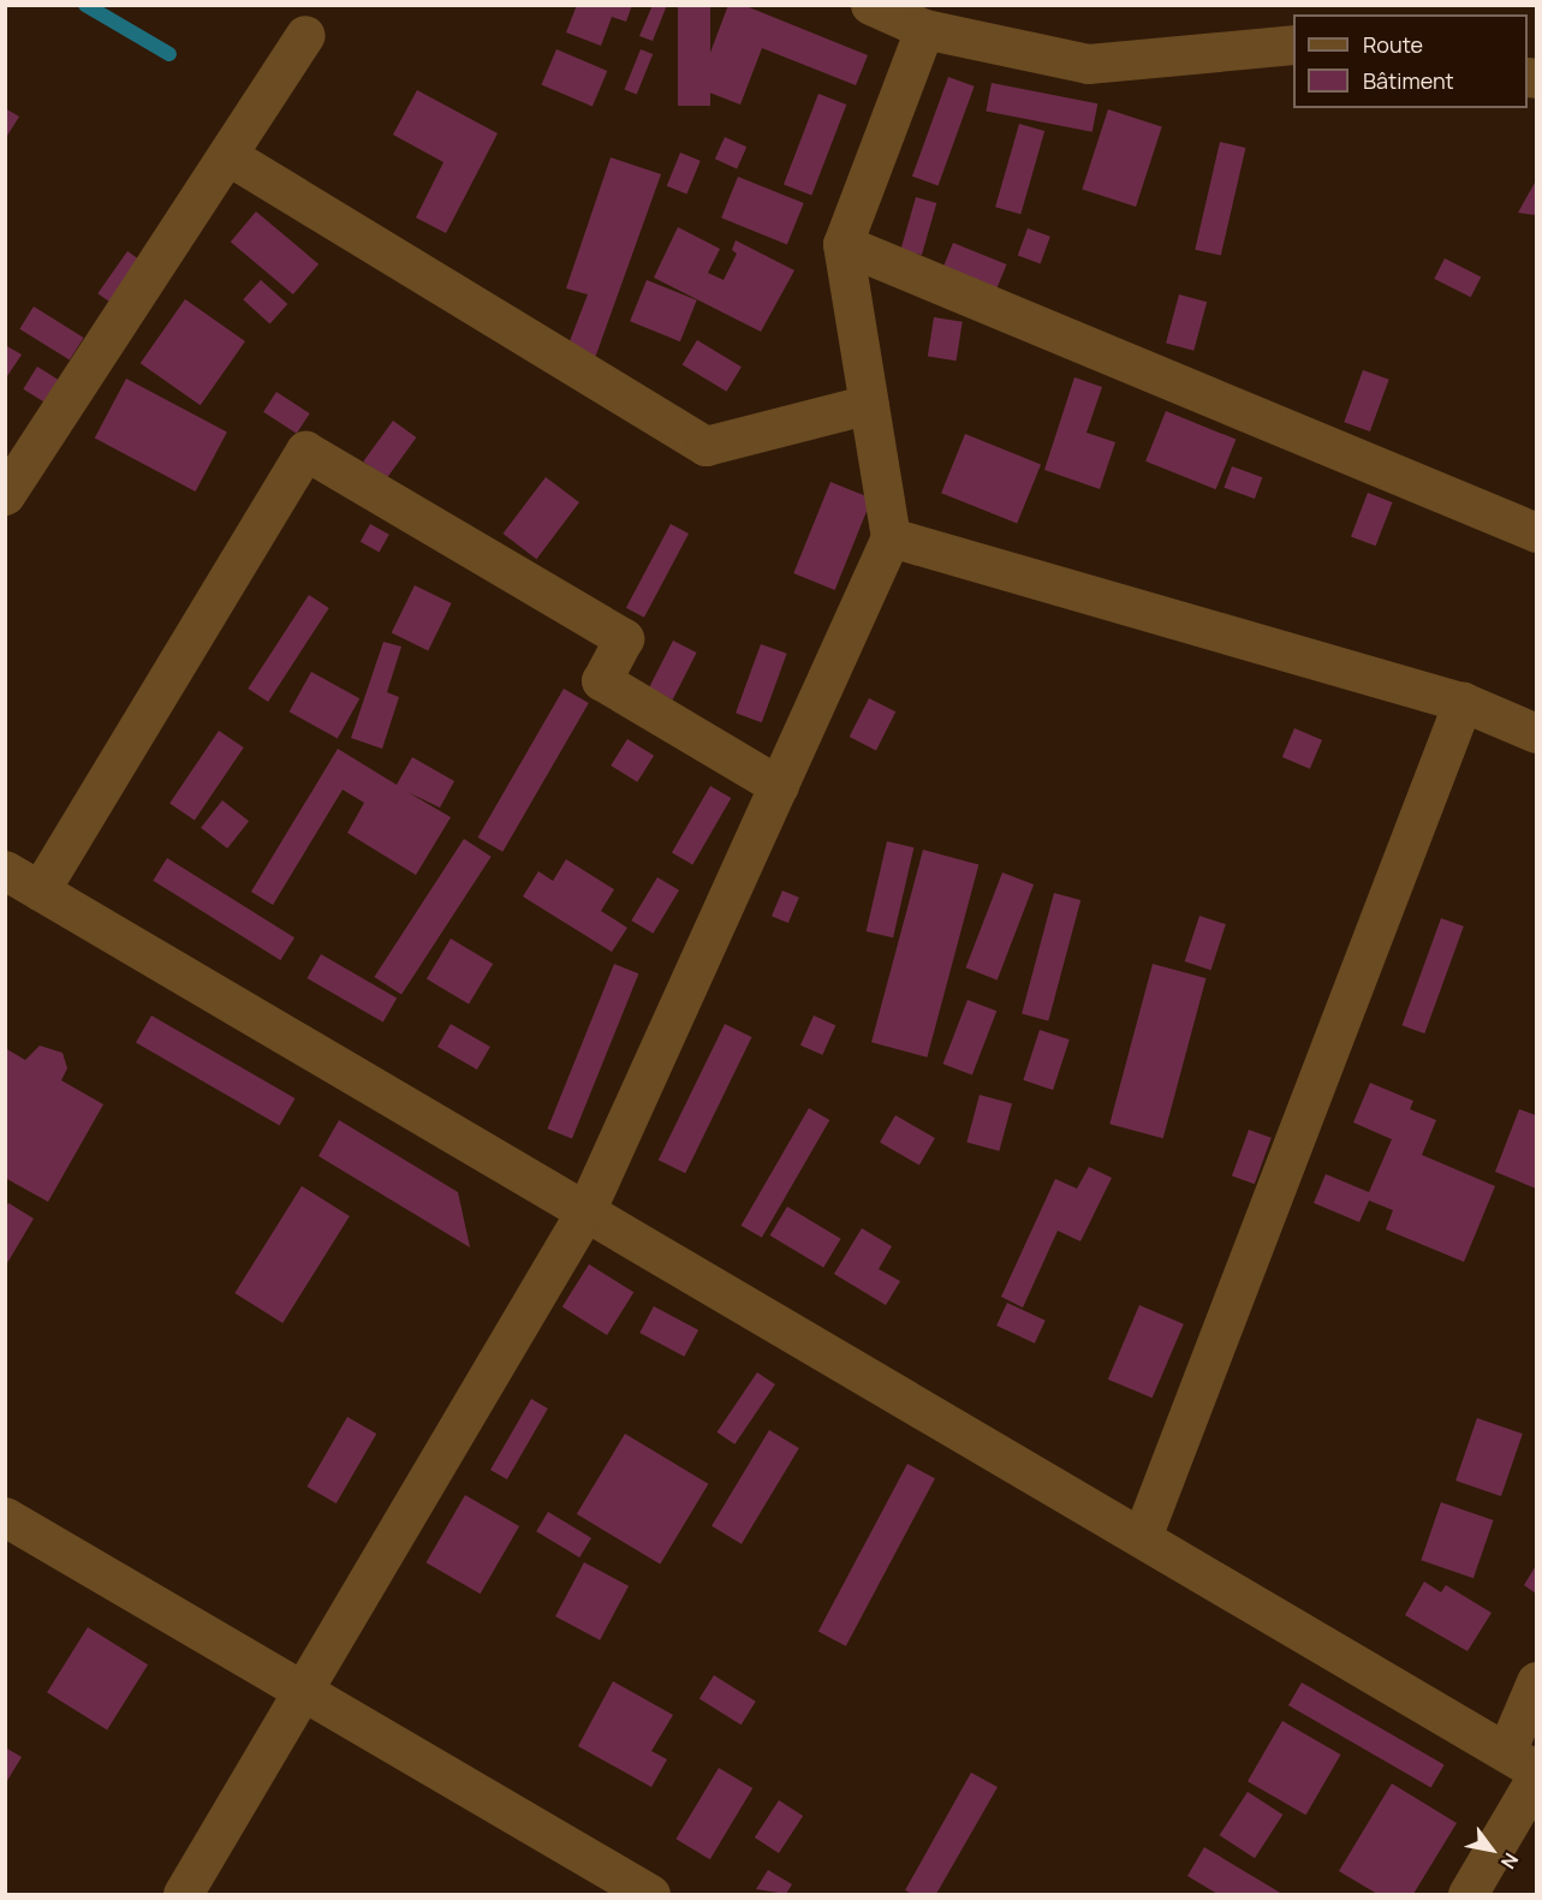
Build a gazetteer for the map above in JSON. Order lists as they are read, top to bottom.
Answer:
{
  "legend": ["Route", "Bâtiment"],
  "north": "bottom right"
}
